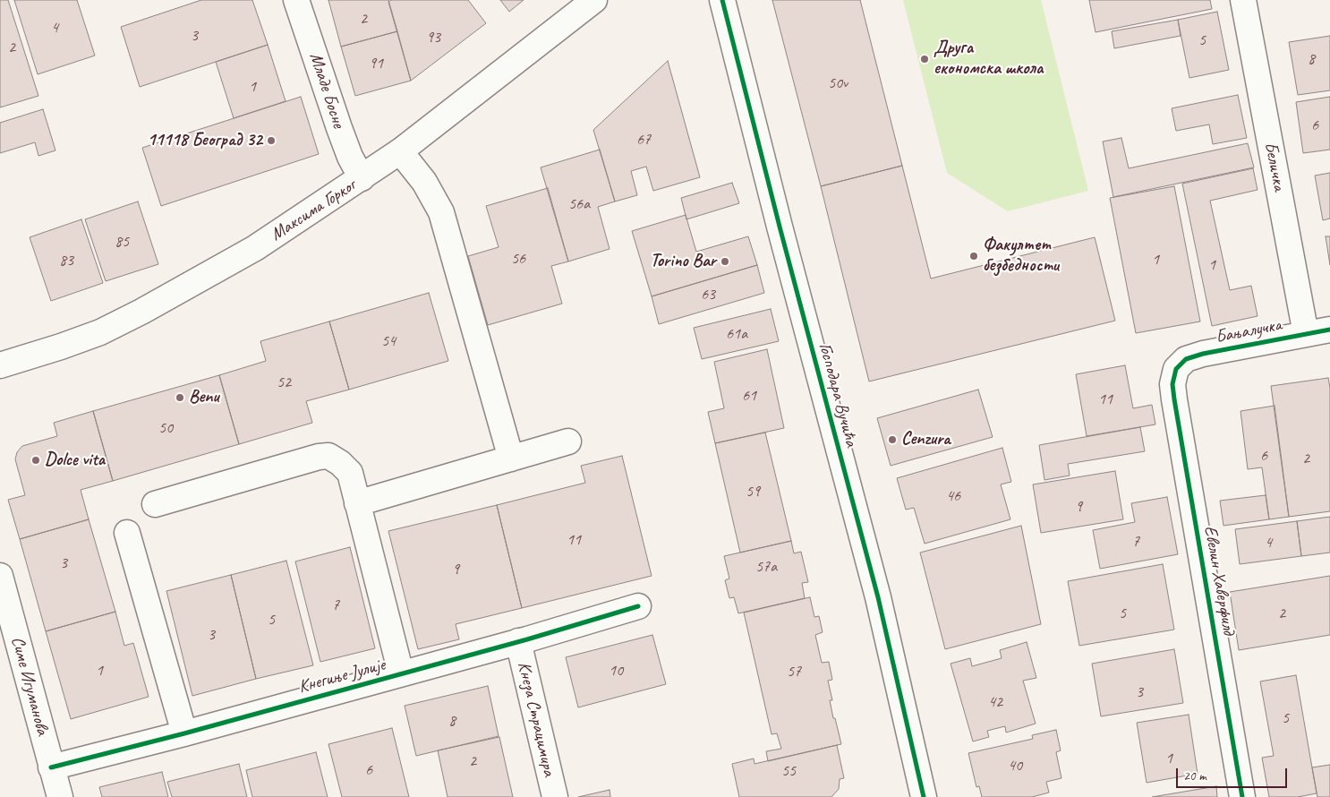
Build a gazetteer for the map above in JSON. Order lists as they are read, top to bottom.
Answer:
{
  "streets": {
    "street": [
      "Младе Босне",
      "Беличка",
      "Максима Горког",
      "Бањалучка",
      "Господара Вучића",
      "Евелин Хаверфилд",
      "Кнегиње Јулије",
      "Симе Игуманова",
      "Кнеза Страцимира"
    ]
  },
  "crossings": [
    ["Младе Босне", "Максима Горког"],
    ["Беличка", "Бањалучка"],
    ["Бањалучка", "Евелин Хаверфилд"],
    ["Кнегиње Јулије", "Симе Игуманова"],
    ["Кнегиње Јулије", "Кнеза Страцимира"]
  ],
  "places": [
    "Друга економска школа",
    "11118 Београд 32",
    "Факултет безбедности",
    "Torino Bar",
    "Benu",
    "Cenzura",
    "Dolce vita"
  ],
  "house_numbers": [
    "2",
    "4",
    "3",
    "93",
    "5",
    "2",
    "8",
    "91",
    "50v",
    "1",
    "6",
    "67",
    "56a",
    "85",
    "56",
    "1",
    "83",
    "1",
    "63",
    "61a",
    "54",
    "52",
    "61",
    "11",
    "50",
    "6",
    "2",
    "59",
    "46",
    "9",
    "11",
    "7",
    "4",
    "3",
    "57a",
    "9",
    "7",
    "5",
    "2",
    "5",
    "3",
    "1",
    "10",
    "57",
    "3",
    "42",
    "5",
    "8",
    "1",
    "2",
    "40",
    "6",
    "55"
  ],
  "scale_bar": "20 m"
}
